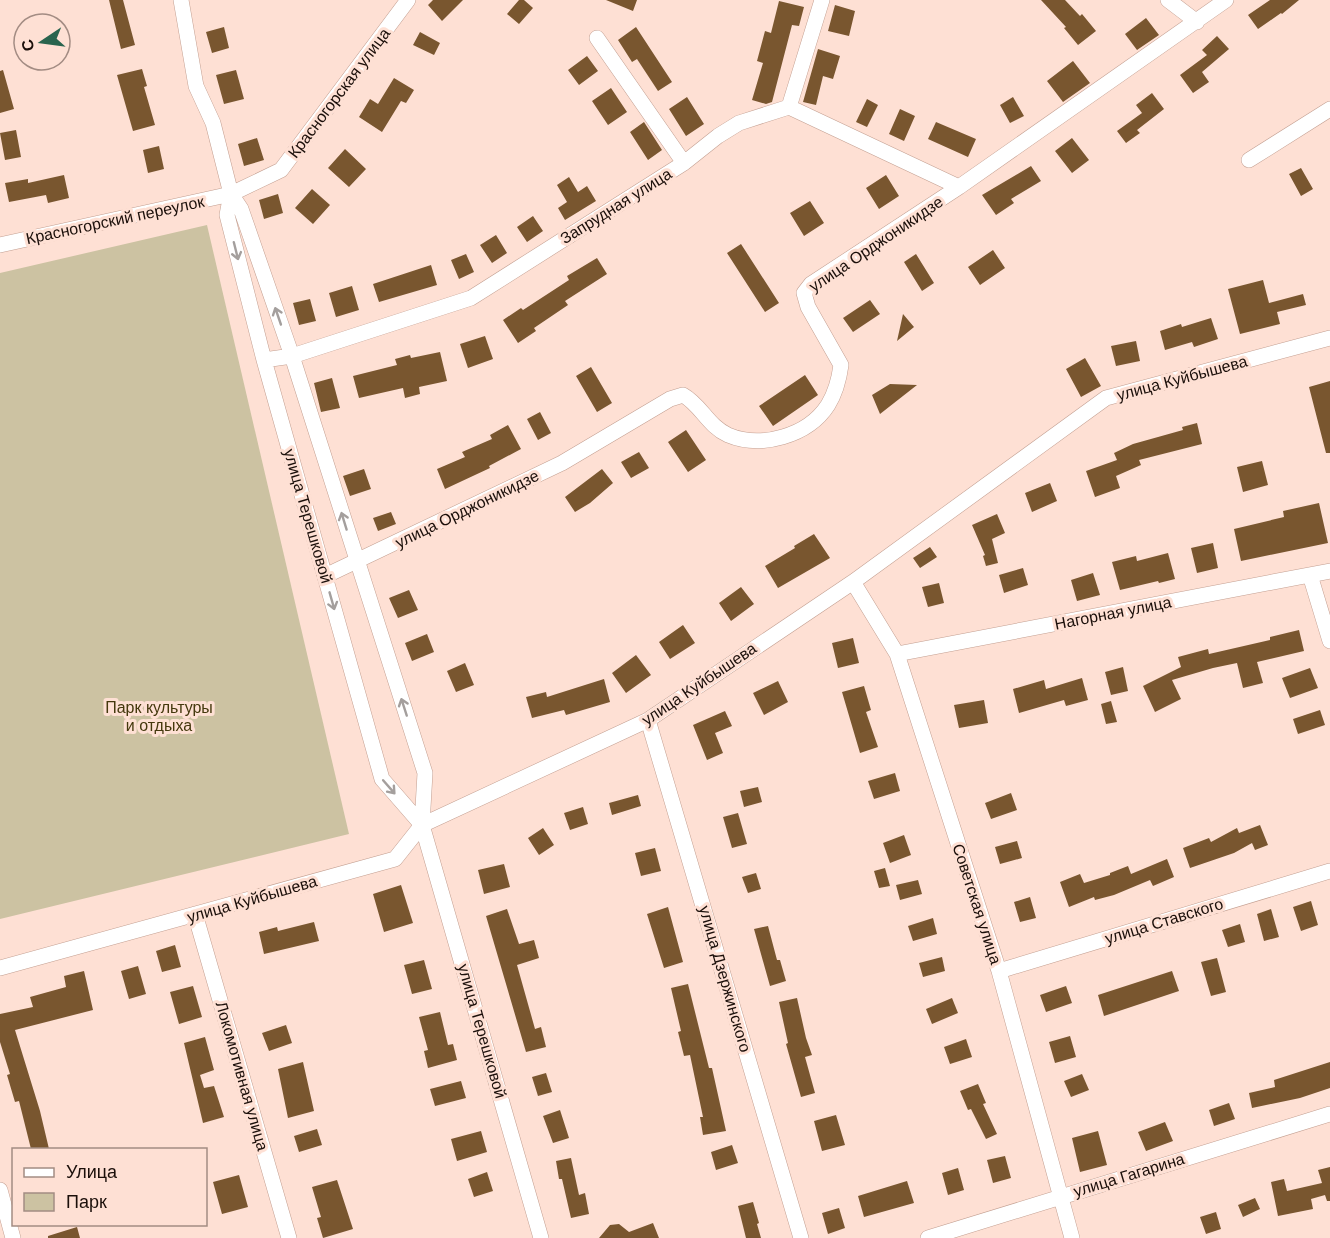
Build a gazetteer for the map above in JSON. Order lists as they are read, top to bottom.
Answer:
{
  "streets": {
    "street": [
      "Красногорская улица",
      "Запрудная улица",
      "Красногорский переулок",
      "улица Орджоникидзе",
      "улица Куйбышева",
      "улица Терешковой",
      "Нагорная улица",
      "Советская улица",
      "улица Ставского",
      "улица Дзержинского",
      "Локомотивная улица",
      "улица Гагарина"
    ]
  },
  "crossings": [
    ["Красногорская улица", "Красногорский переулок"],
    ["Красногорская улица", "улица Терешковой"],
    ["Запрудная улица", "улица Терешковой"],
    ["Красногорский переулок", "улица Терешковой"],
    ["улица Орджоникидзе", "улица Терешковой"],
    ["улица Куйбышева", "улица Терешковой"],
    ["улица Куйбышева", "Советская улица"],
    ["улица Куйбышева", "улица Дзержинского"],
    ["улица Куйбышева", "Локомотивная улица"],
    ["Нагорная улица", "Советская улица"],
    ["Советская улица", "улица Ставского"],
    ["Советская улица", "улица Гагарина"]
  ],
  "parks": ["Парк культуры и отдыха"],
  "legend": ["Улица", "Парк"],
  "north": "left"
}
